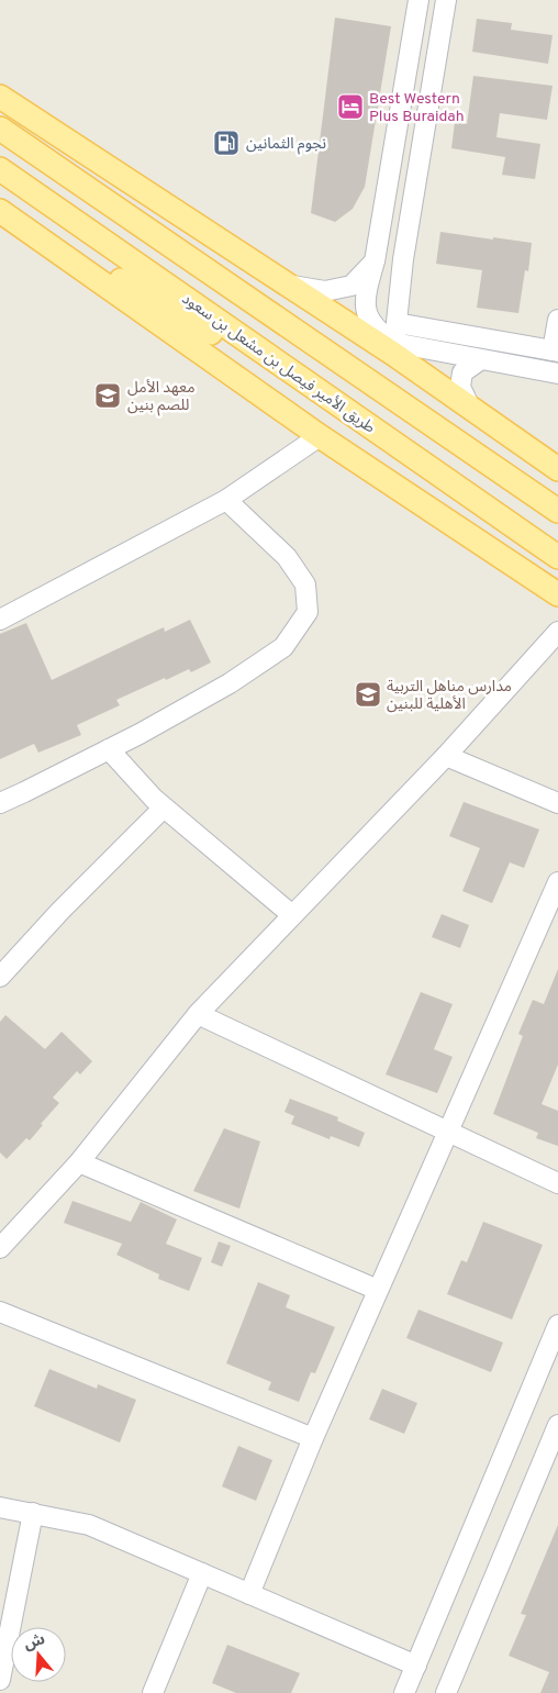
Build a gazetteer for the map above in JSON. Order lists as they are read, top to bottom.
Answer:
{
  "streets": {
    "main road": ["طريق الأمير فيصل بن مشعل بن سعود"]
  },
  "places": {
    "hotel": ["Best Western Plus Buraidah"],
    "fuel station": ["نجوم الثمانين"],
    "school or university": ["معهد الأمل للصم بنين", "مدارس مناهل التربية الأهلية للبنين"]
  },
  "north": "top"
}
